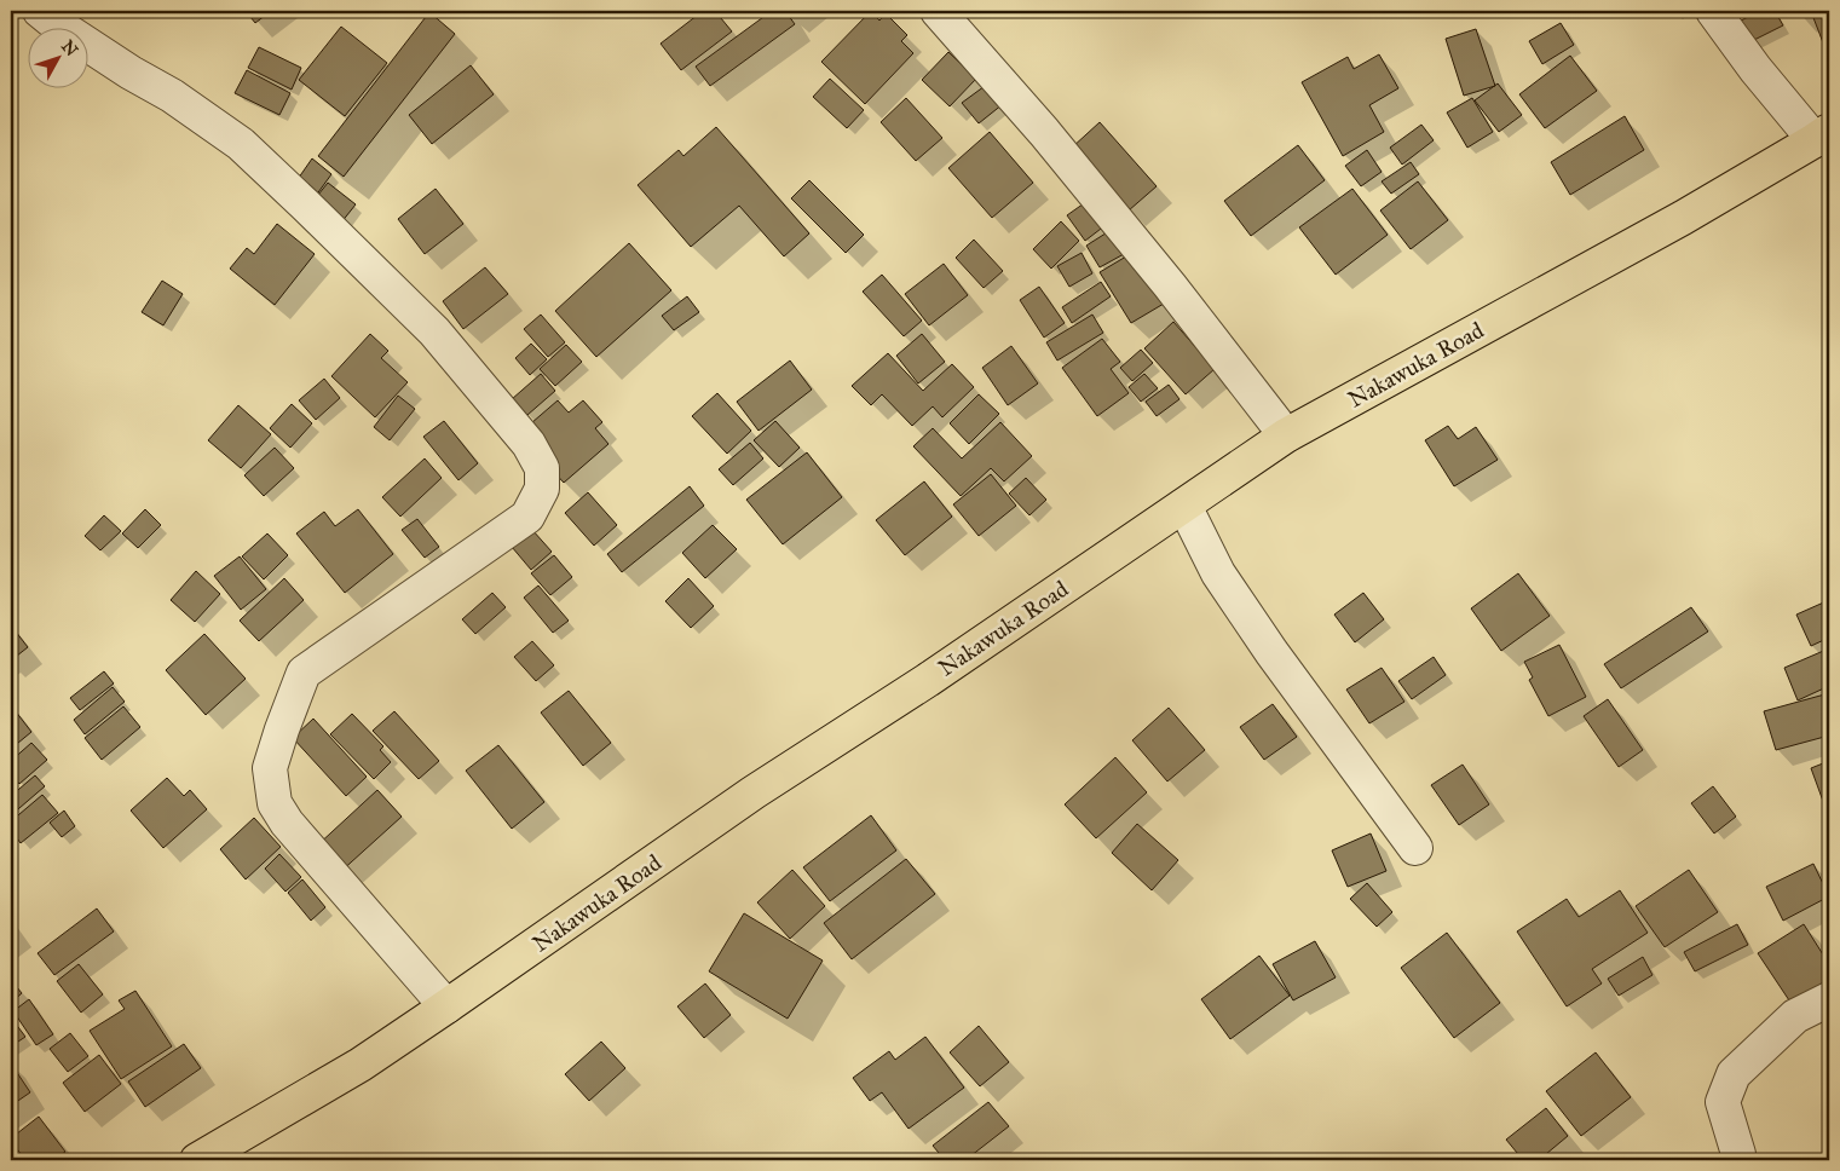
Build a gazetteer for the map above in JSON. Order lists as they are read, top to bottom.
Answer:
{
  "streets": {
    "main road": ["Nakawuka Road"]
  },
  "north": "top right"
}
